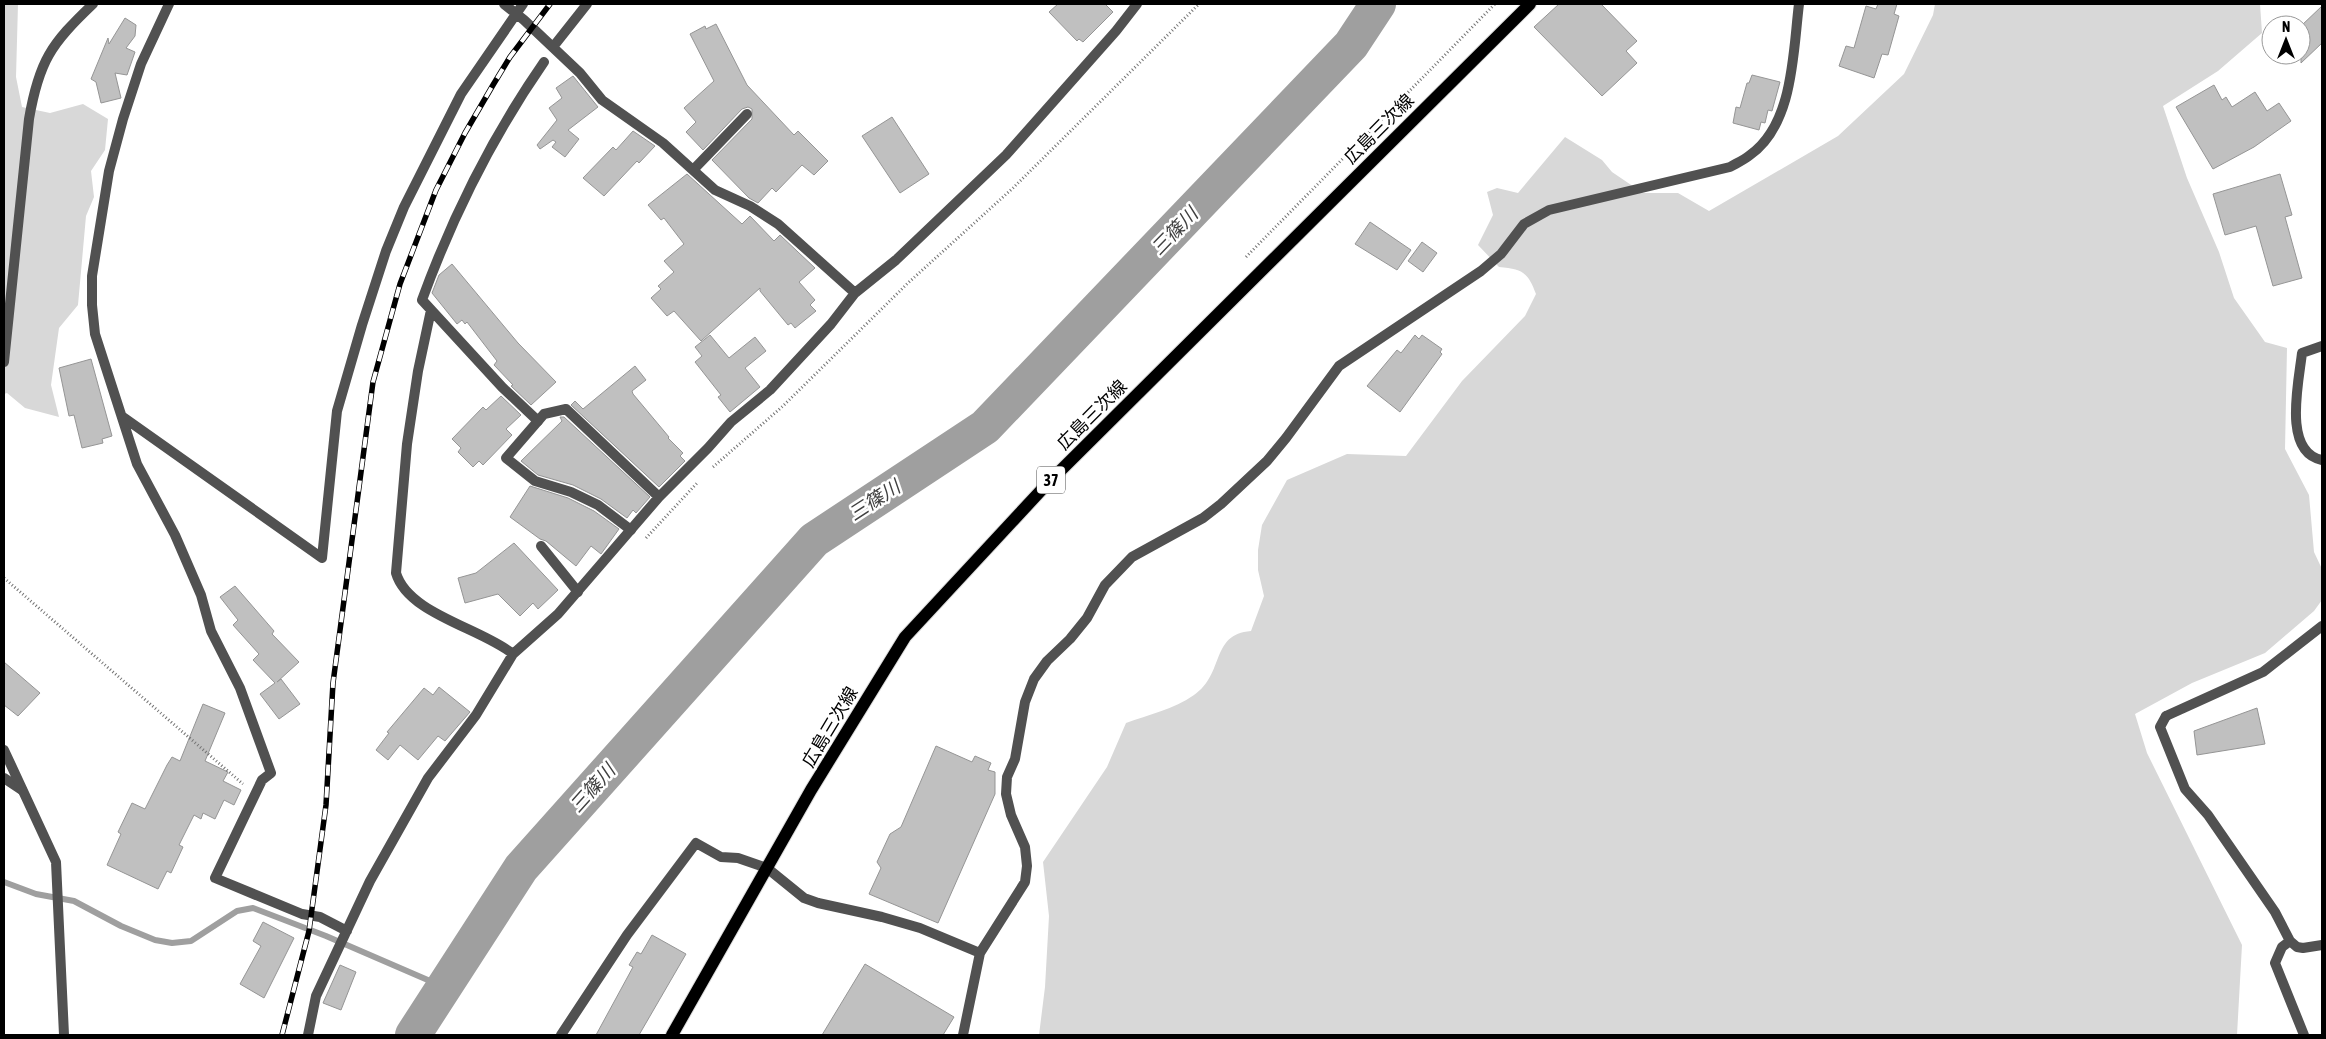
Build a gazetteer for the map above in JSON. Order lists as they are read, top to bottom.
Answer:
{
  "streets": {
    "main road": ["広島三次線", "37"]
  },
  "water": ["三篠川"],
  "north": "top"
}
